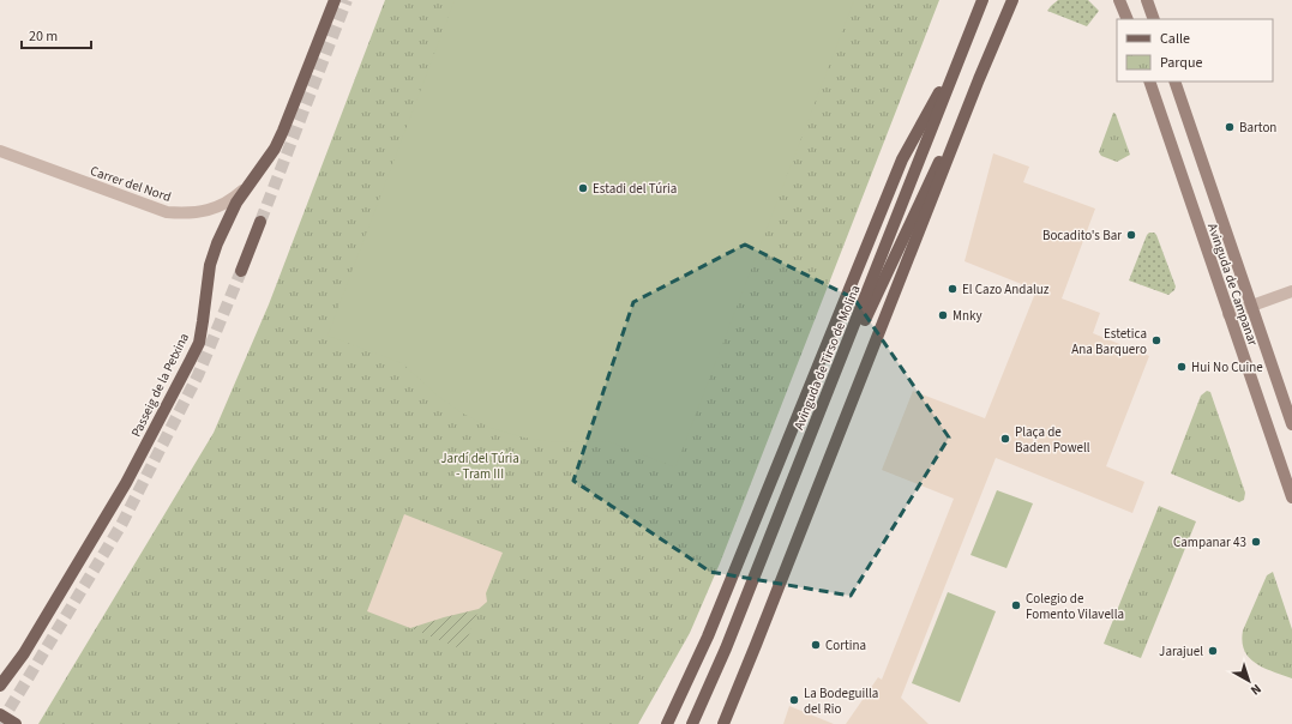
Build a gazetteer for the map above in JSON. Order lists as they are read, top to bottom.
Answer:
{
  "streets": {
    "main road": ["Avinguda de Campanar", "Avinguda de Tirso de Molina", "Passeig de la Petxina"],
    "street": ["Carrer del Nord"]
  },
  "crossings": [
    ["Carrer del Nord", "Passeig de la Petxina"]
  ],
  "parks": ["Jardí del Túria - Tram III"],
  "places": [
    "Barton",
    "Estadi del Túria",
    "Bocadito's Bar",
    "El Cazo Andaluz",
    "Mnky",
    "Estetica Ana Barquero",
    "Hui No Cuine",
    "Plaça de Baden Powell",
    "Campanar 43",
    "Colegio de Fomento Vilavella",
    "Cortina",
    "Jarajuel",
    "La Bodeguilla del Rio"
  ],
  "legend": ["Calle", "Parque"],
  "scale_bar": "20 m",
  "north": "bottom right"
}
